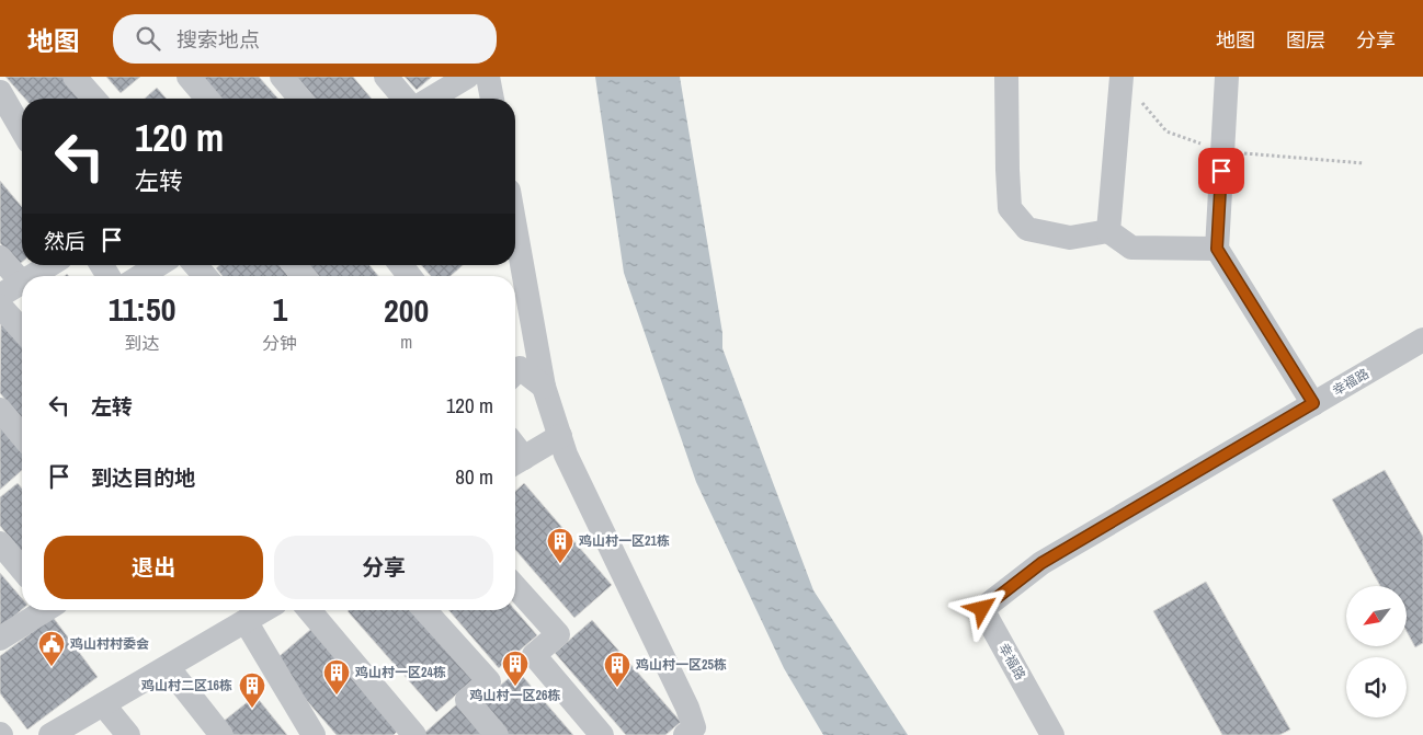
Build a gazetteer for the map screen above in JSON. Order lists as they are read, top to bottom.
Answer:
{
  "streets": {
    "street": ["幸福路"]
  },
  "places": {
    "building": [
      "鸡山村一区21栋",
      "鸡山村一区26栋",
      "鸡山村一区25栋",
      "鸡山村一区24栋",
      "鸡山村二区16栋"
    ],
    "public building": ["鸡山村村委会"]
  },
  "north": "bottom left",
  "page": {
    "header": "地图",
    "search": "搜索地点",
    "nav": ["地图", "图层", "分享"],
    "turn": ["120 m", "左转"],
    "then": "然后",
    "eta": [
      "11:50",
      "到达",
      "1",
      "分钟",
      "200",
      "m"
    ],
    "list": [
      {
        "name": "左转",
        "value": "120 m"
      },
      {
        "name": "到达目的地",
        "value": "80 m"
      }
    ],
    "buttons": ["退出", "分享"]
  }
}
